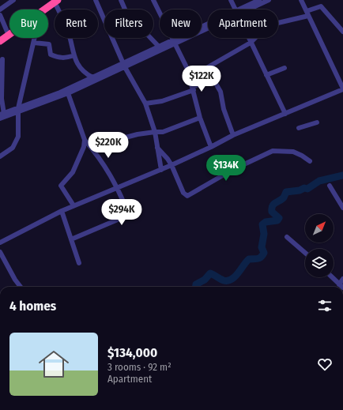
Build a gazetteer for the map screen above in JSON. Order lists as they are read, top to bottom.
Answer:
{
  "north": "top right",
  "page": {
    "chip": [
      "Buy",
      "Rent",
      "Filters",
      "New",
      "Apartment"
    ],
    "price": [
      "$122K",
      "$220K",
      "$134K",
      "$294K"
    ],
    "heading": "4 homes",
    "list": [
      {
        "name": "$134,000",
        "note": "3 rooms · 92 m² · Apartment"
      }
    ]
  }
}
